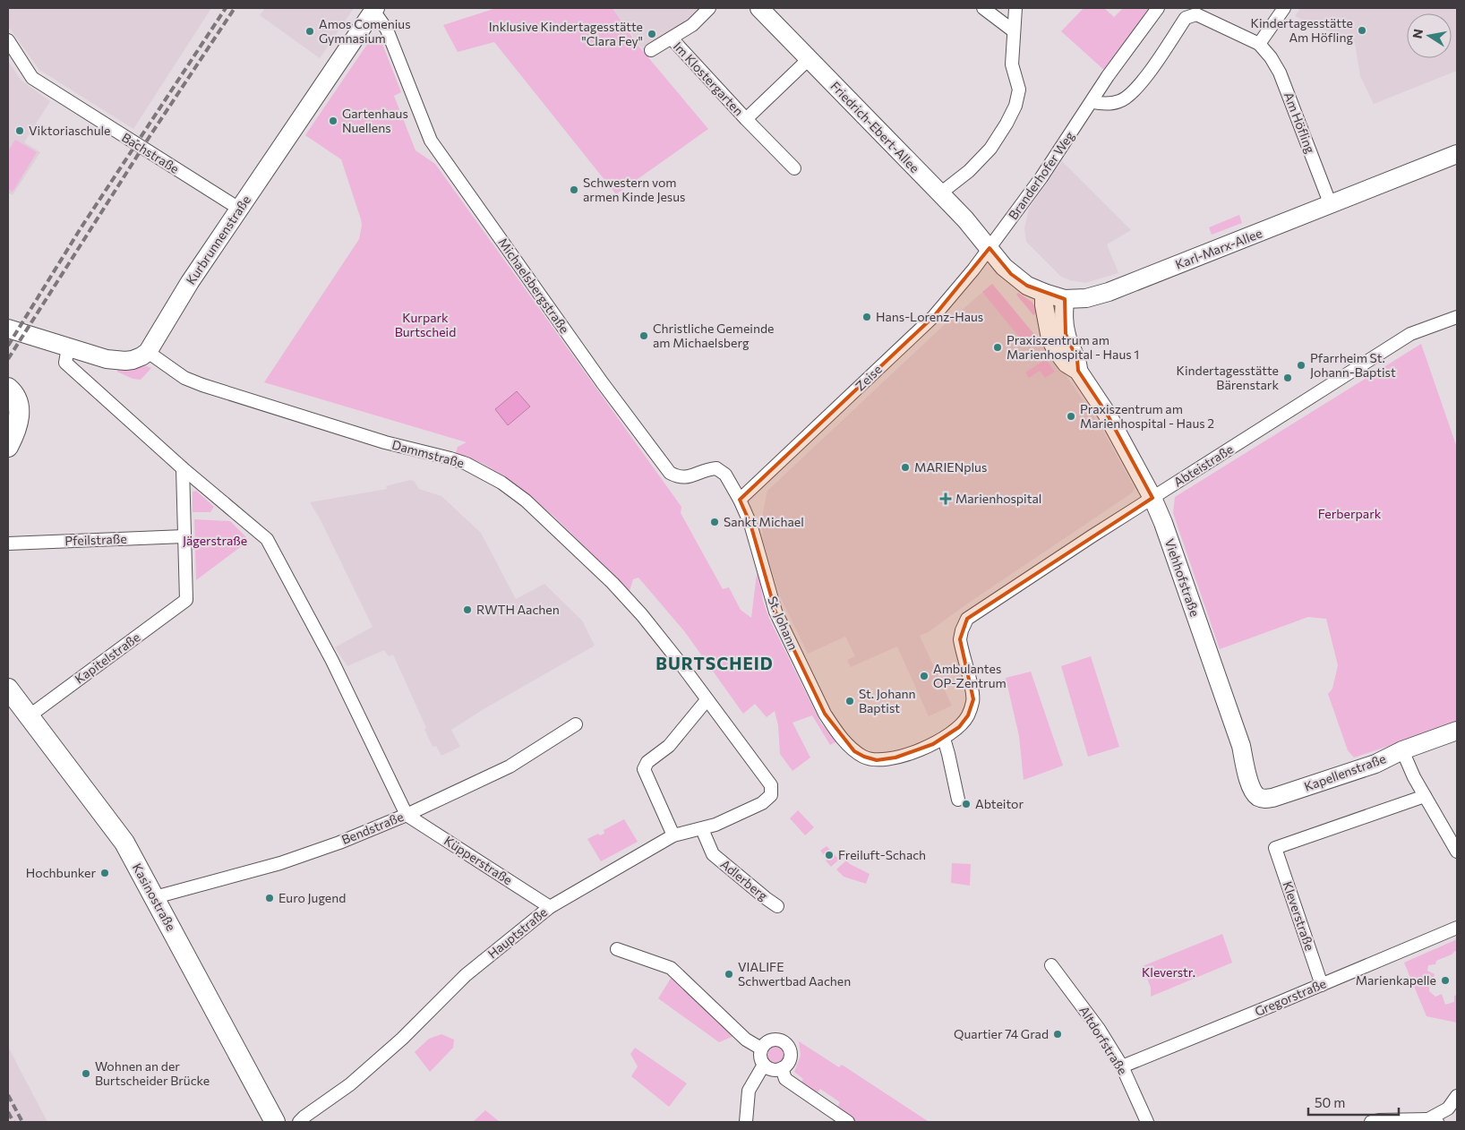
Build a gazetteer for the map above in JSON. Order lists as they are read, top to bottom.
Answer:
{
  "streets": {
    "main road": [
      "Friedrich-Ebert-Allee",
      "Kurbrunnenstraße",
      "Karl-Marx-Allee",
      "Viehhofstraße",
      "Kapellenstraße",
      "Kasinostraße"
    ],
    "street": [
      "Im Klostergarten",
      "Am Höfling",
      "Bachstraße",
      "Branderhofer Weg",
      "Michaelsbergstraße",
      "Zeise",
      "Dammstraße",
      "Abteistraße",
      "Pfeilstraße",
      "St. Johann",
      "Kapitelstraße",
      "Bendstraße",
      "Küpperstraße",
      "Adlerberg",
      "Kleverstraße",
      "Hauptstraße",
      "Gregorstraße",
      "Altdorfstraße"
    ]
  },
  "crossings": [
    ["Im Klostergarten", "Friedrich-Ebert-Allee"],
    ["Am Höfling", "Branderhofer Weg"],
    ["Am Höfling", "Karl-Marx-Allee"],
    ["Friedrich-Ebert-Allee", "Branderhofer Weg"],
    ["Friedrich-Ebert-Allee", "Karl-Marx-Allee"],
    ["Friedrich-Ebert-Allee", "Zeise"],
    ["Bachstraße", "Kurbrunnenstraße"],
    ["Branderhofer Weg", "Karl-Marx-Allee"],
    ["Branderhofer Weg", "Zeise"],
    ["Kurbrunnenstraße", "Michaelsbergstraße"],
    ["Kurbrunnenstraße", "Dammstraße"],
    ["Karl-Marx-Allee", "Zeise"],
    ["Karl-Marx-Allee", "Viehhofstraße"],
    ["Michaelsbergstraße", "Zeise"],
    ["Michaelsbergstraße", "St. Johann"],
    ["Zeise", "St. Johann"],
    ["Dammstraße", "Hauptstraße"],
    ["Abteistraße", "Viehhofstraße"],
    ["Abteistraße", "St. Johann"],
    ["Pfeilstraße", "Kapitelstraße"],
    ["Viehhofstraße", "Kapellenstraße"],
    ["Kapitelstraße", "Kasinostraße"],
    ["Bendstraße", "Küpperstraße"],
    ["Bendstraße", "Kasinostraße"],
    ["Küpperstraße", "Hauptstraße"],
    ["Adlerberg", "Hauptstraße"],
    ["Kleverstraße", "Gregorstraße"],
    ["Gregorstraße", "Altdorfstraße"]
  ],
  "districts": ["BURTSCHEID"],
  "parks": [
    "Kurpark Burtscheid",
    "Ferberpark",
    "Jägerstraße",
    "Kleverstr."
  ],
  "places": {
    "other": [
      "Kindertagesstätte Am Höfling",
      "Amos Comenius Gymnasium",
      "Inklusive Kindertagesstätte \"Clara Fey\"",
      "Gartenhaus Nuellens",
      "Viktoriaschule",
      "Schwestern vom armen Kinde Jesus",
      "Hans-Lorenz-Haus",
      "Christliche Gemeinde am Michaelsberg",
      "Praxiszentrum am Marienhospital - Haus 1",
      "Pfarrheim St. Johann-Baptist",
      "Kindertagesstätte Bärenstark",
      "Praxiszentrum am Marienhospital - Haus 2",
      "MARIENplus",
      "Sankt Michael",
      "RWTH Aachen",
      "Ambulantes OP-Zentrum",
      "St. Johann Baptist",
      "Abteitor",
      "Freiluft-Schach",
      "Hochbunker",
      "Euro Jugend",
      "VIALIFE Schwertbad Aachen",
      "Marienkapelle",
      "Quartier 74 Grad",
      "Wohnen an der Burtscheider Brücke"
    ],
    "health": ["Marienhospital"]
  },
  "scale_bar": "50 m",
  "north": "left"
}
